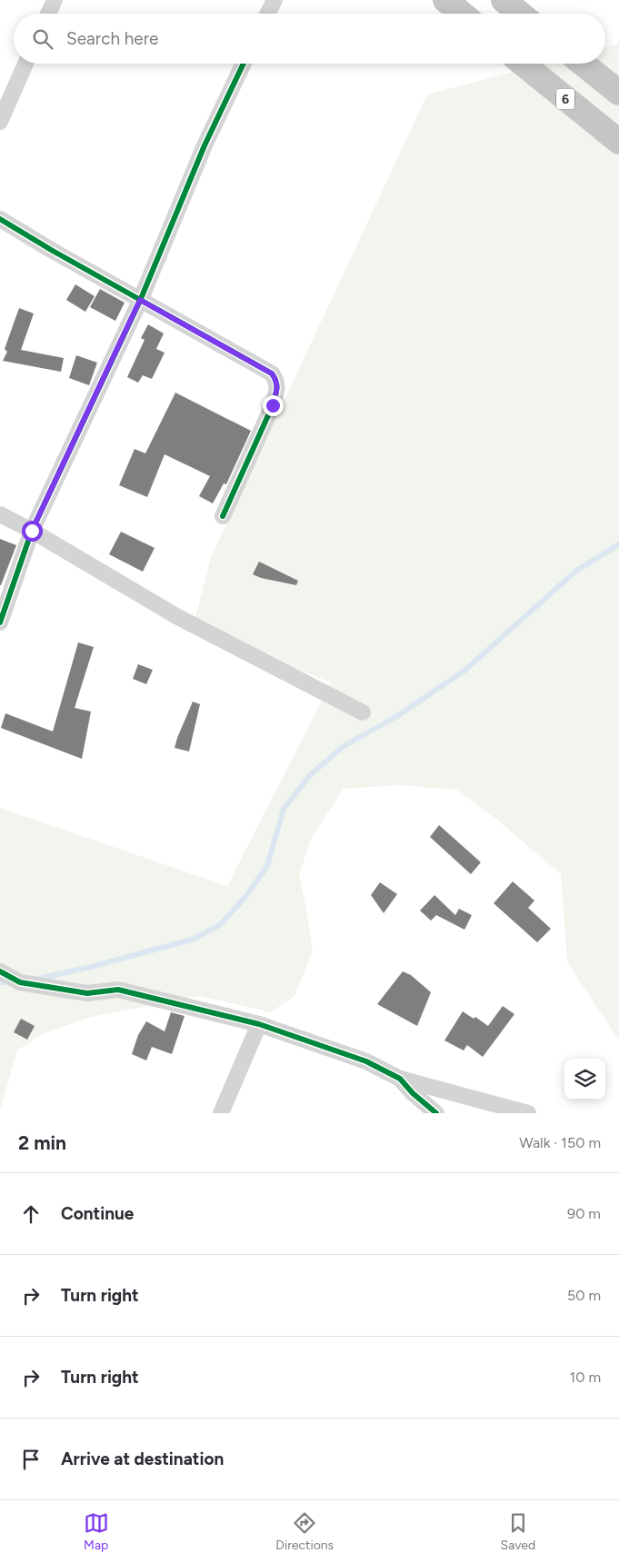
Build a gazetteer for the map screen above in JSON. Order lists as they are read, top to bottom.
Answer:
{
  "streets": {
    "highway": ["6"]
  },
  "page": {
    "search": "Search here",
    "heading": ["2 min", "Walk · 150 m"],
    "list": [
      ["Continue", "90 m"],
      ["Turn right", "50 m"],
      ["Turn right", "10 m"],
      "Arrive at destination"
    ],
    "nav": ["Map", "Directions", "Saved"]
  }
}
